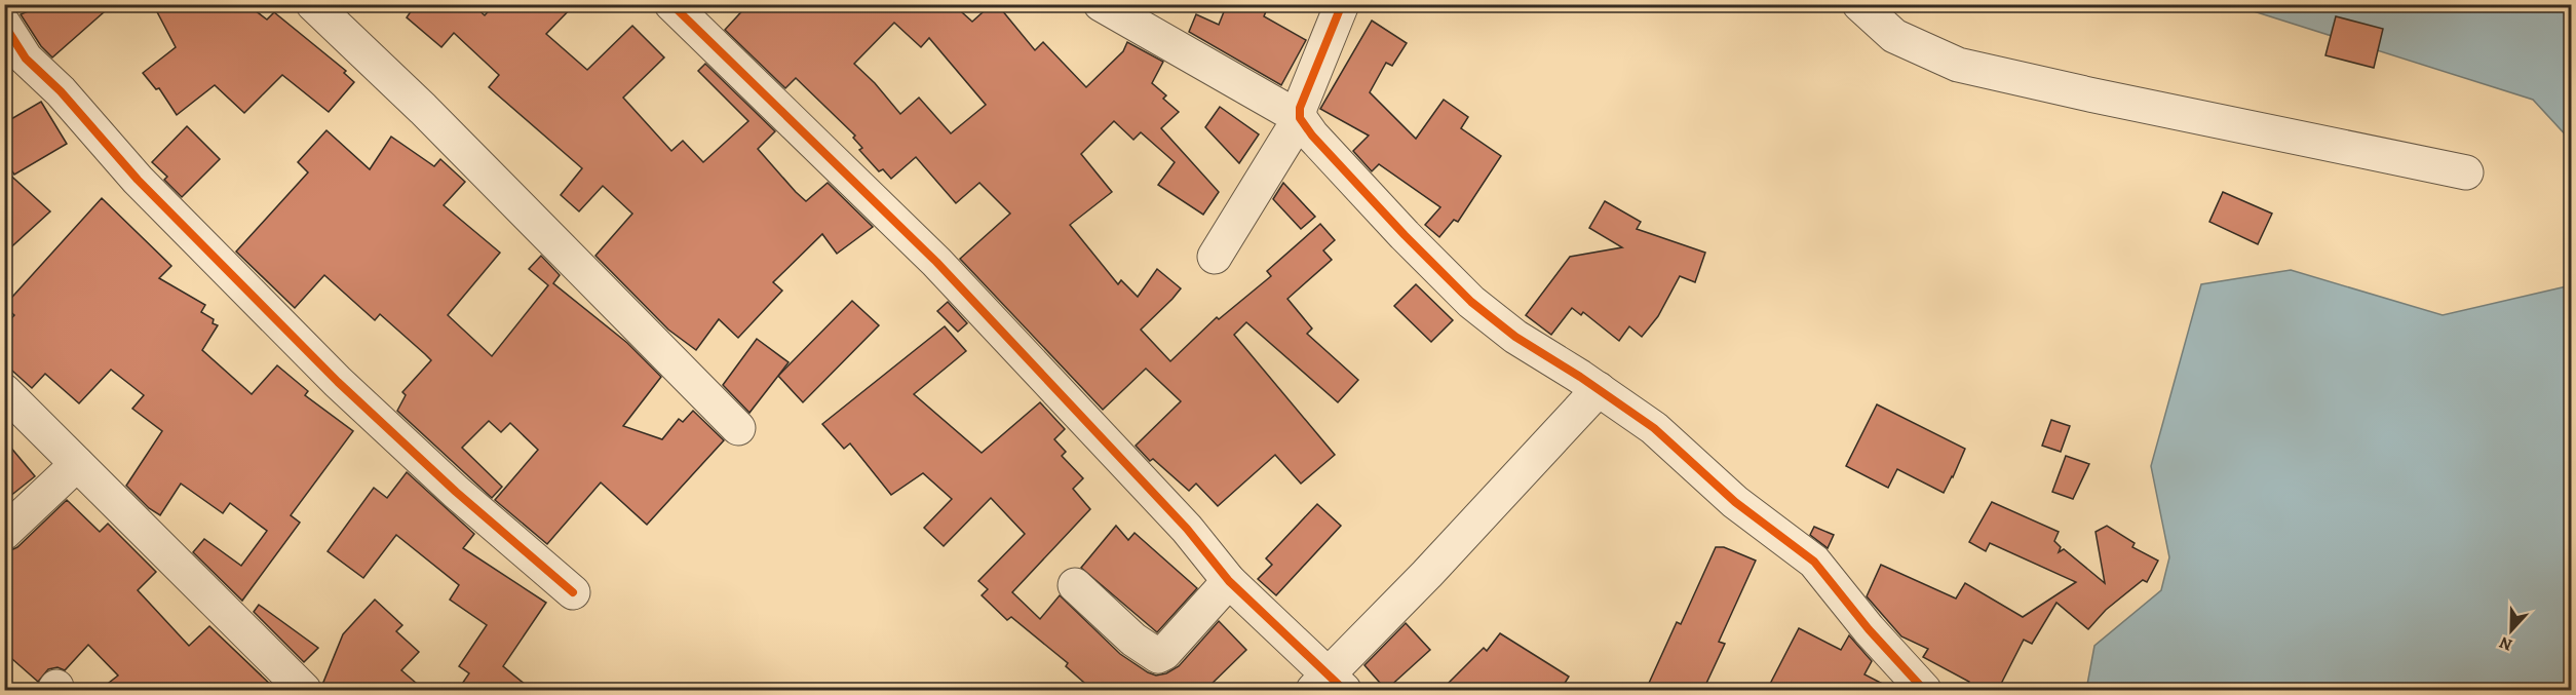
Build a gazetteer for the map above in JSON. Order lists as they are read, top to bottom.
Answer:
{
  "north": "bottom"
}
